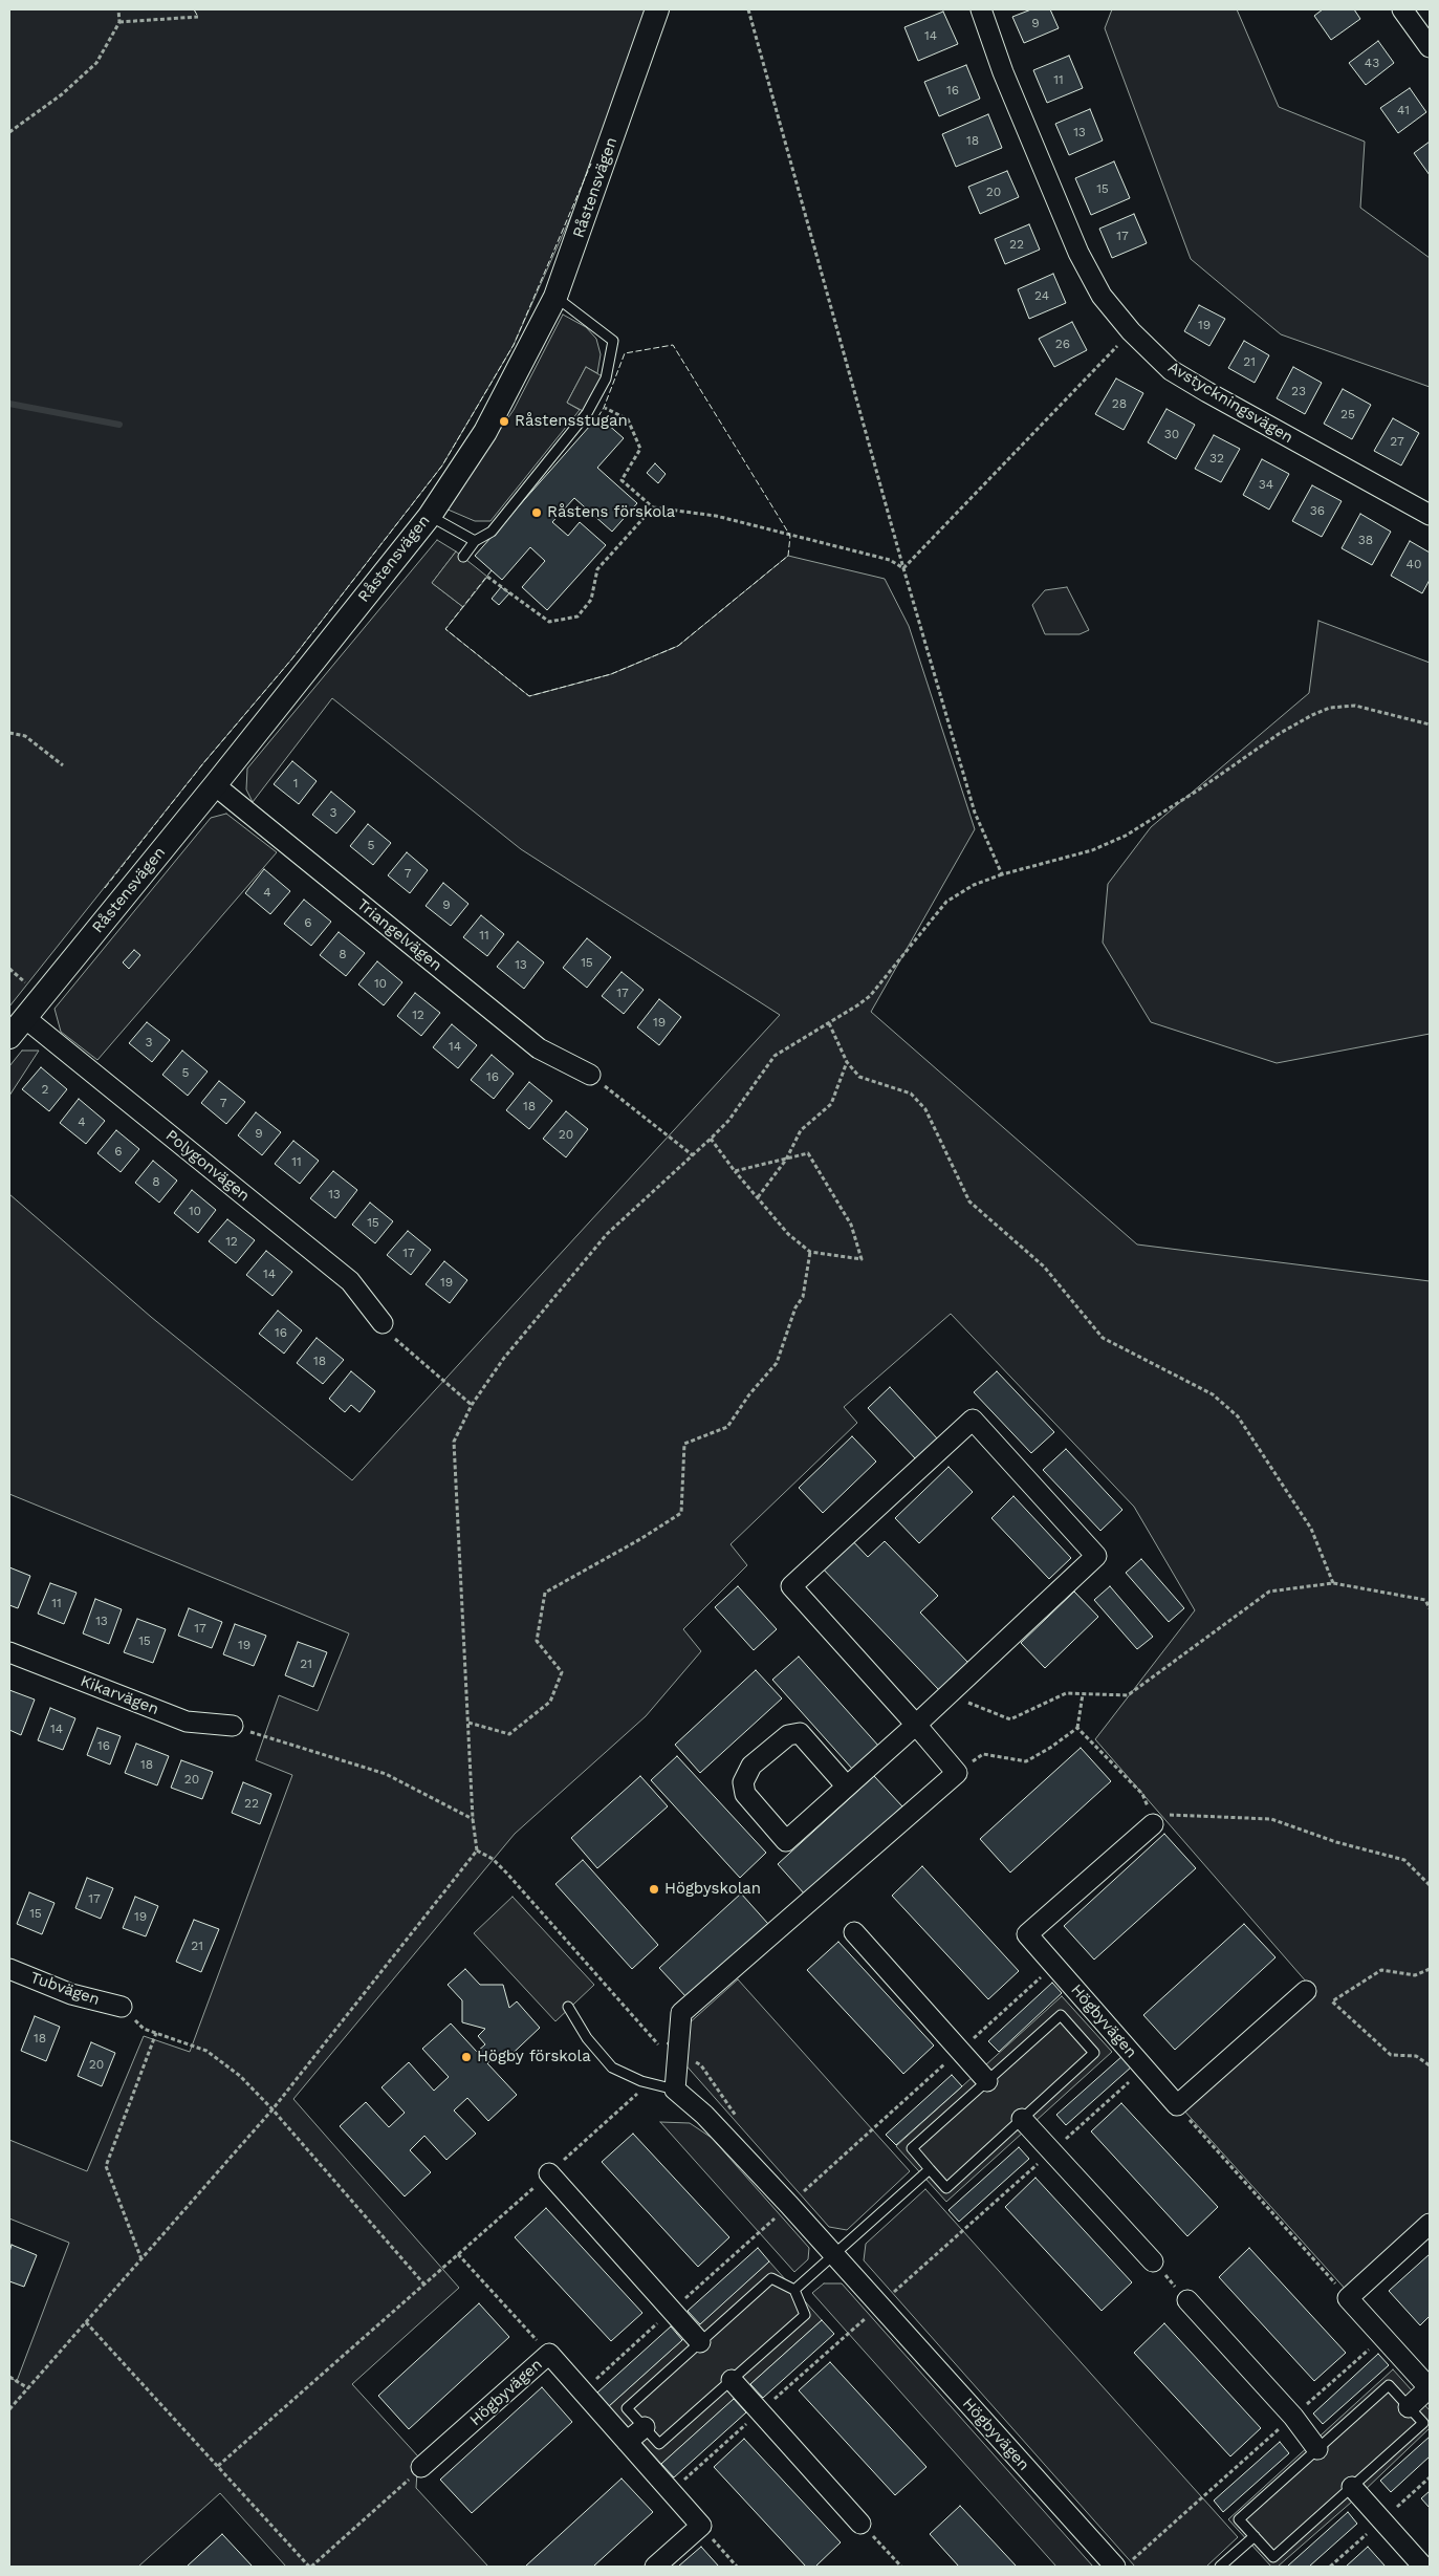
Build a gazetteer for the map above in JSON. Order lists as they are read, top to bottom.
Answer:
{
  "streets": {
    "street": [
      "Råstensvägen",
      "Avstyckningsvägen",
      "Triangelvägen",
      "Polygonvägen",
      "Kikarvägen",
      "Tubvägen",
      "Högbyvägen"
    ]
  },
  "crossings": [
    ["Råstensvägen", "Triangelvägen"],
    ["Råstensvägen", "Polygonvägen"]
  ],
  "places": [
    "Råstensstugan",
    "Råstens förskola",
    "Högbyskolan",
    "Högby förskola"
  ],
  "house_numbers": [
    "9",
    "14",
    "43",
    "11",
    "16",
    "41",
    "13",
    "18",
    "15",
    "20",
    "17",
    "22",
    "24",
    "19",
    "26",
    "21",
    "23",
    "28",
    "25",
    "30",
    "27",
    "32",
    "34",
    "36",
    "38",
    "40",
    "1",
    "3",
    "5",
    "7",
    "4",
    "9",
    "6",
    "11",
    "8",
    "15",
    "13",
    "10",
    "17",
    "12",
    "19",
    "3",
    "14",
    "5",
    "16",
    "2",
    "7",
    "18",
    "4",
    "9",
    "20",
    "6",
    "11",
    "8",
    "13",
    "10",
    "15",
    "12",
    "17",
    "14",
    "19",
    "16",
    "18",
    "11",
    "13",
    "17",
    "15",
    "19",
    "21",
    "14",
    "16",
    "18",
    "20",
    "22",
    "17",
    "15",
    "19",
    "21",
    "18",
    "20"
  ]
}
